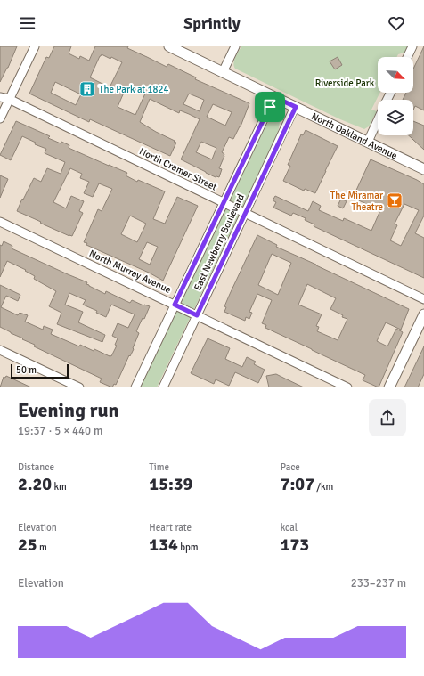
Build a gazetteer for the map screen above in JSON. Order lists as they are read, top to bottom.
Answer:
{
  "streets": {
    "main road": ["North Oakland Avenue"],
    "street": ["North Cramer Street", "East Newberry Boulevard", "North Murray Avenue"]
  },
  "crossings": [
    ["North Oakland Avenue", "East Newberry Boulevard"],
    ["North Cramer Street", "East Newberry Boulevard"],
    ["East Newberry Boulevard", "North Murray Avenue"]
  ],
  "parks": ["Riverside Park"],
  "places": {
    "building": ["The Park at 1824"],
    "bar": ["The Miramar Theatre"]
  },
  "scale_bar": "50 m",
  "north": "bottom right",
  "page": {
    "header": "Sprintly",
    "scale": "50 m",
    "heading": ["Evening run", "19:37 · 5 × 440 m"],
    "stats": [
      ["Distance", "2.20 km"],
      ["Time", "15:39"],
      ["Pace", "7:07 /km"],
      ["Elevation", "25 m"],
      ["Heart rate", "134 bpm"],
      ["kcal", "173"]
    ],
    "chart": ["Elevation", "233–237 m"]
  }
}
